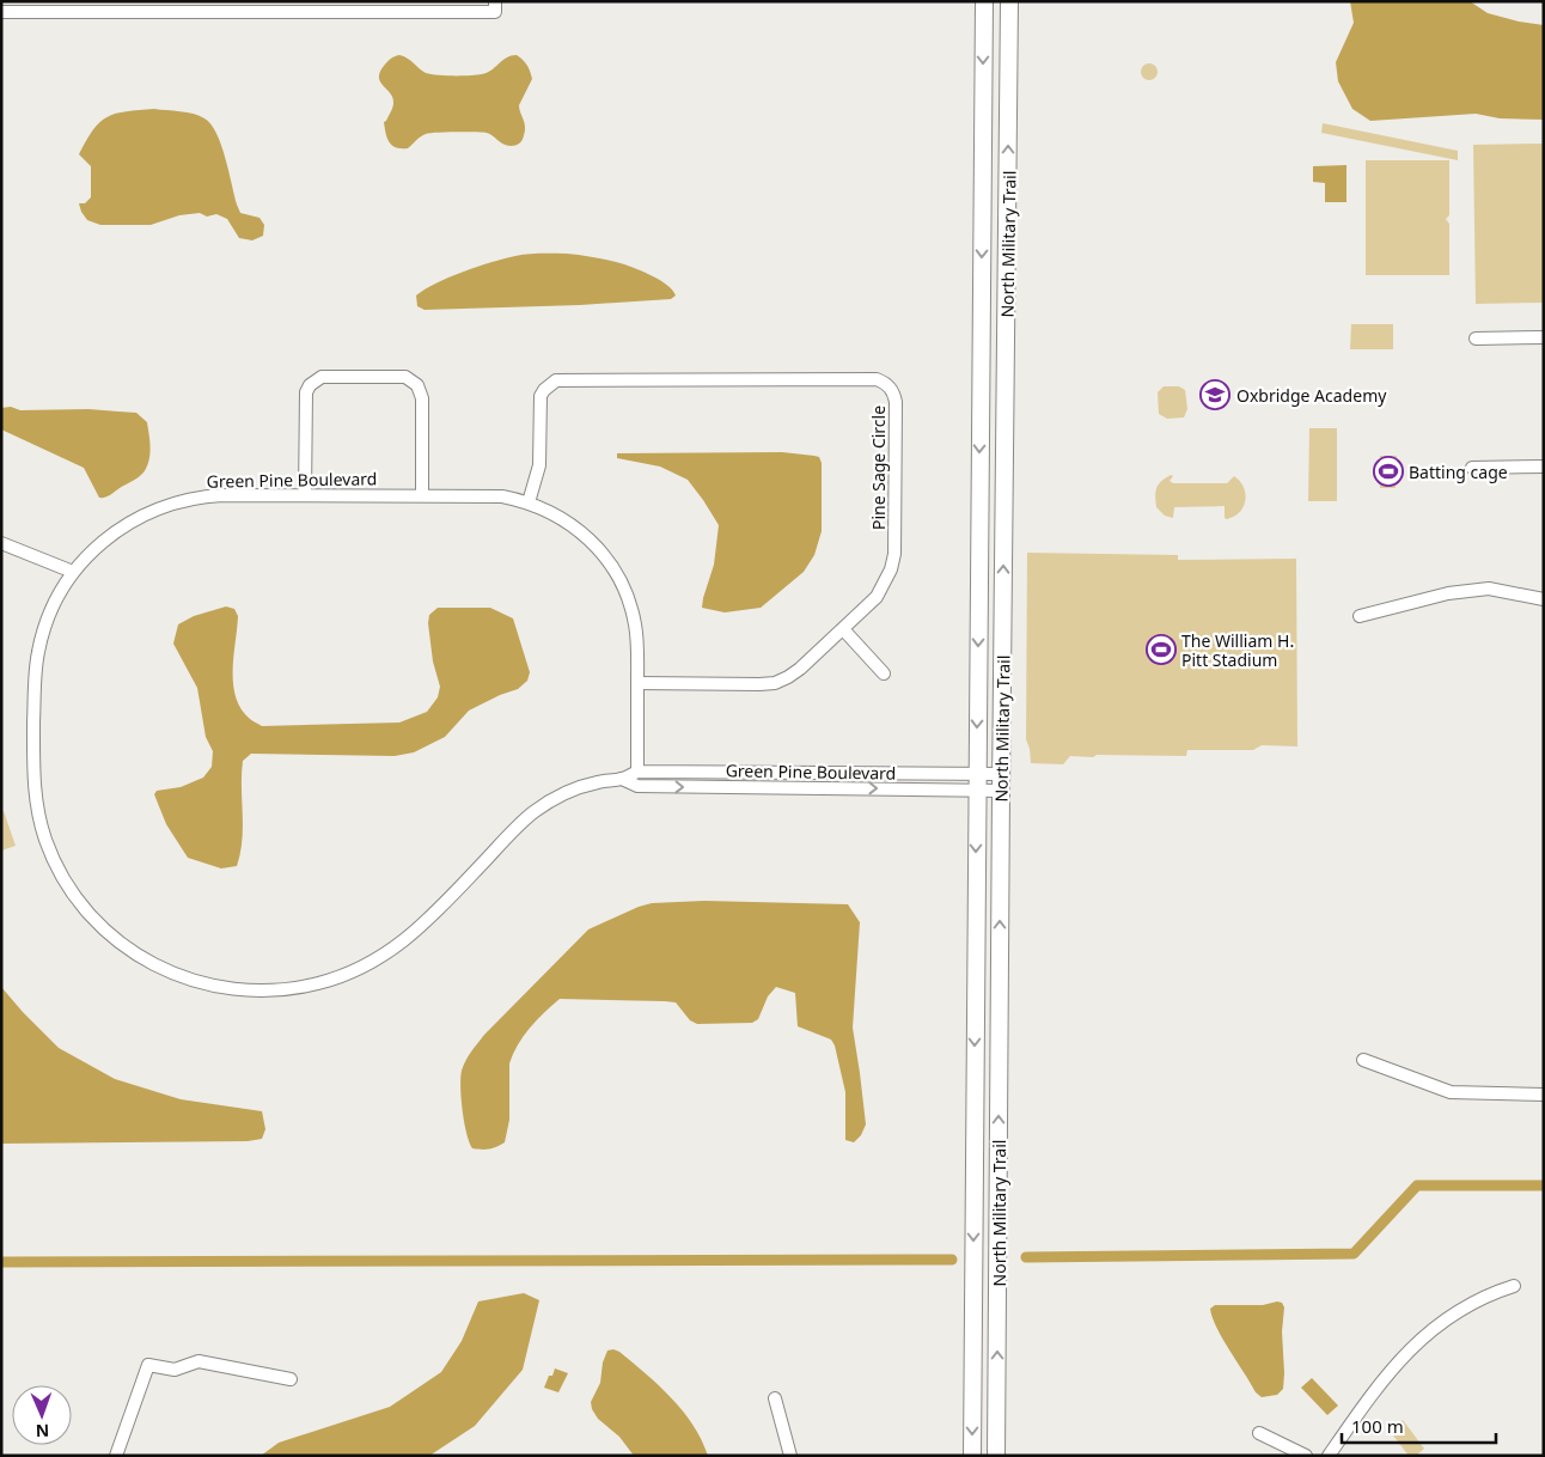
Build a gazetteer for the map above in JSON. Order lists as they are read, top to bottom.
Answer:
{
  "streets": {
    "main road": ["North Military Trail"],
    "street": ["Pine Sage Circle", "Green Pine Boulevard"]
  },
  "crossings": [
    ["North Military Trail", "Green Pine Boulevard"],
    ["Pine Sage Circle", "Green Pine Boulevard"]
  ],
  "places": {
    "school or university": ["Oxbridge Academy"],
    "sports": ["Batting cage", "The William H. Pitt Stadium"]
  },
  "scale_bar": "100 m",
  "north": "bottom"
}
